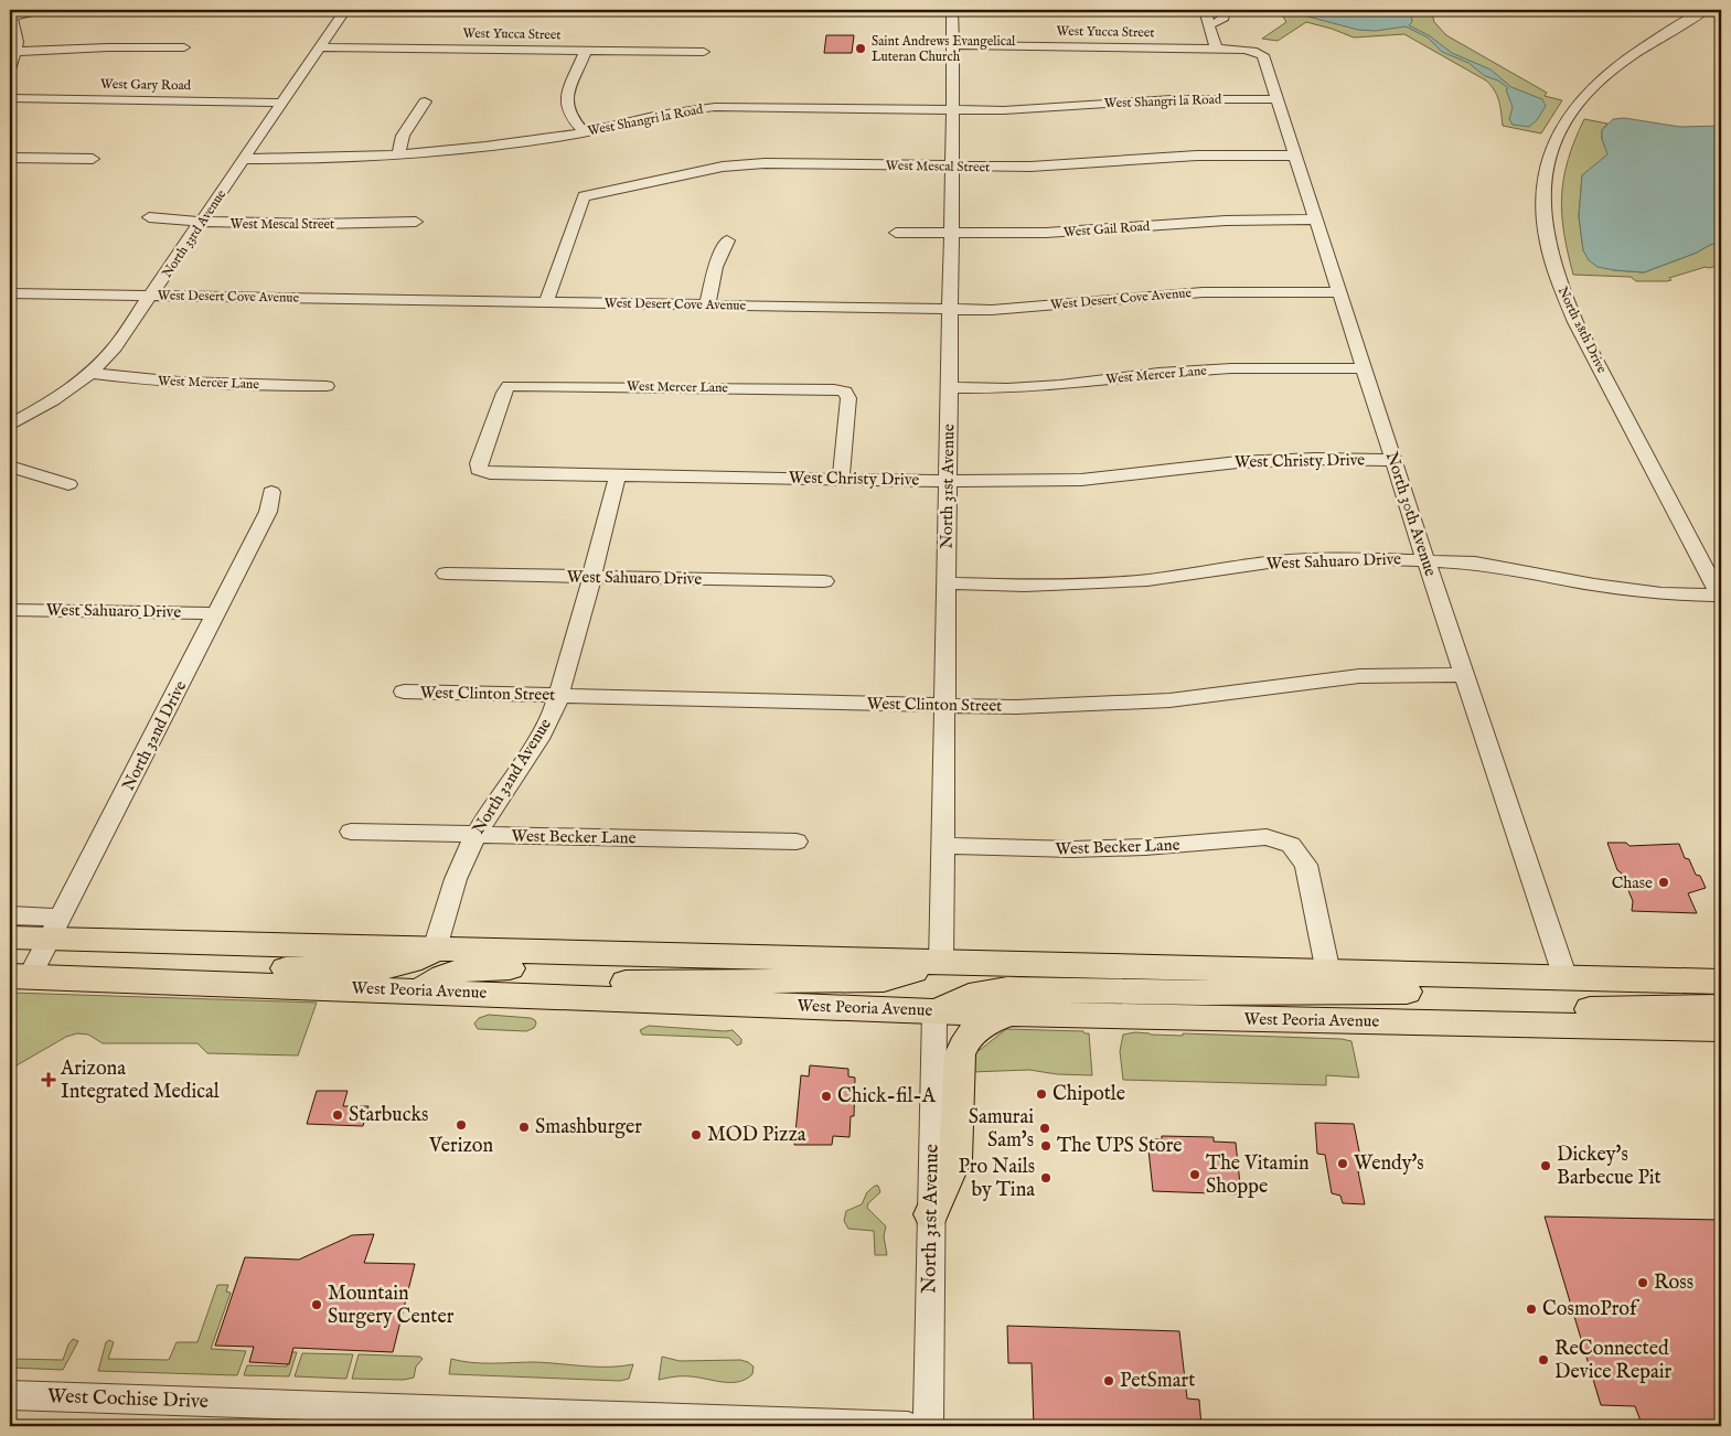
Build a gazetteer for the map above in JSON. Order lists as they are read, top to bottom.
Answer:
{
  "streets": {
    "main road": ["West Peoria Avenue"],
    "street": [
      "West Yucca Street",
      "West Gary Road",
      "West Shangri la Road",
      "West Mescal Street",
      "West Gail Road",
      "North 33rd Avenue",
      "West Desert Cove Avenue",
      "North 28th Drive",
      "West Mercer Lane",
      "West Christy Drive",
      "North 31st Avenue",
      "North 30th Avenue",
      "West Sahuaro Drive",
      "West Clinton Street",
      "North 32nd Drive",
      "North 32nd Avenue",
      "West Becker Lane",
      "West Cochise Drive"
    ]
  },
  "crossings": [
    ["West Yucca Street", "North 33rd Avenue"],
    ["West Yucca Street", "North 31st Avenue"],
    ["West Yucca Street", "North 30th Avenue"],
    ["West Gary Road", "North 33rd Avenue"],
    ["West Shangri la Road", "North 33rd Avenue"],
    ["West Shangri la Road", "North 31st Avenue"],
    ["West Shangri la Road", "North 30th Avenue"],
    ["West Mescal Street", "North 33rd Avenue"],
    ["West Mescal Street", "North 31st Avenue"],
    ["West Mescal Street", "North 30th Avenue"],
    ["West Gail Road", "North 31st Avenue"],
    ["West Gail Road", "North 30th Avenue"],
    ["North 33rd Avenue", "West Desert Cove Avenue"],
    ["North 33rd Avenue", "West Mercer Lane"],
    ["West Desert Cove Avenue", "North 31st Avenue"],
    ["West Desert Cove Avenue", "North 30th Avenue"],
    ["North 28th Drive", "West Sahuaro Drive"],
    ["West Mercer Lane", "West Christy Drive"],
    ["West Mercer Lane", "North 31st Avenue"],
    ["West Mercer Lane", "North 30th Avenue"],
    ["West Christy Drive", "North 31st Avenue"],
    ["West Christy Drive", "North 30th Avenue"],
    ["West Christy Drive", "North 32nd Avenue"],
    ["North 31st Avenue", "West Sahuaro Drive"],
    ["North 31st Avenue", "West Clinton Street"],
    ["North 31st Avenue", "West Becker Lane"],
    ["North 31st Avenue", "West Peoria Avenue"],
    ["North 30th Avenue", "West Sahuaro Drive"],
    ["North 30th Avenue", "West Clinton Street"],
    ["West Sahuaro Drive", "North 32nd Drive"],
    ["West Sahuaro Drive", "North 32nd Avenue"],
    ["West Clinton Street", "North 32nd Avenue"],
    ["North 32nd Drive", "West Peoria Avenue"],
    ["North 32nd Avenue", "West Becker Lane"]
  ],
  "places": {
    "other": [
      "Saint Andrews Evangelical Luteran Church",
      "Chase",
      "Chipotle",
      "Chick-fil-A",
      "Starbucks",
      "Verizon",
      "Smashburger",
      "Samurai Sam's",
      "MOD Pizza",
      "The UPS Store",
      "Wendy's",
      "Dickey's Barbecue Pit",
      "The Vitamin Shoppe",
      "Pro Nails by Tina",
      "Ross",
      "Mountain Surgery Center",
      "CosmoProf",
      "ReConnected Device Repair",
      "PetSmart"
    ],
    "health": ["Arizona Integrated Medical"]
  }
}
